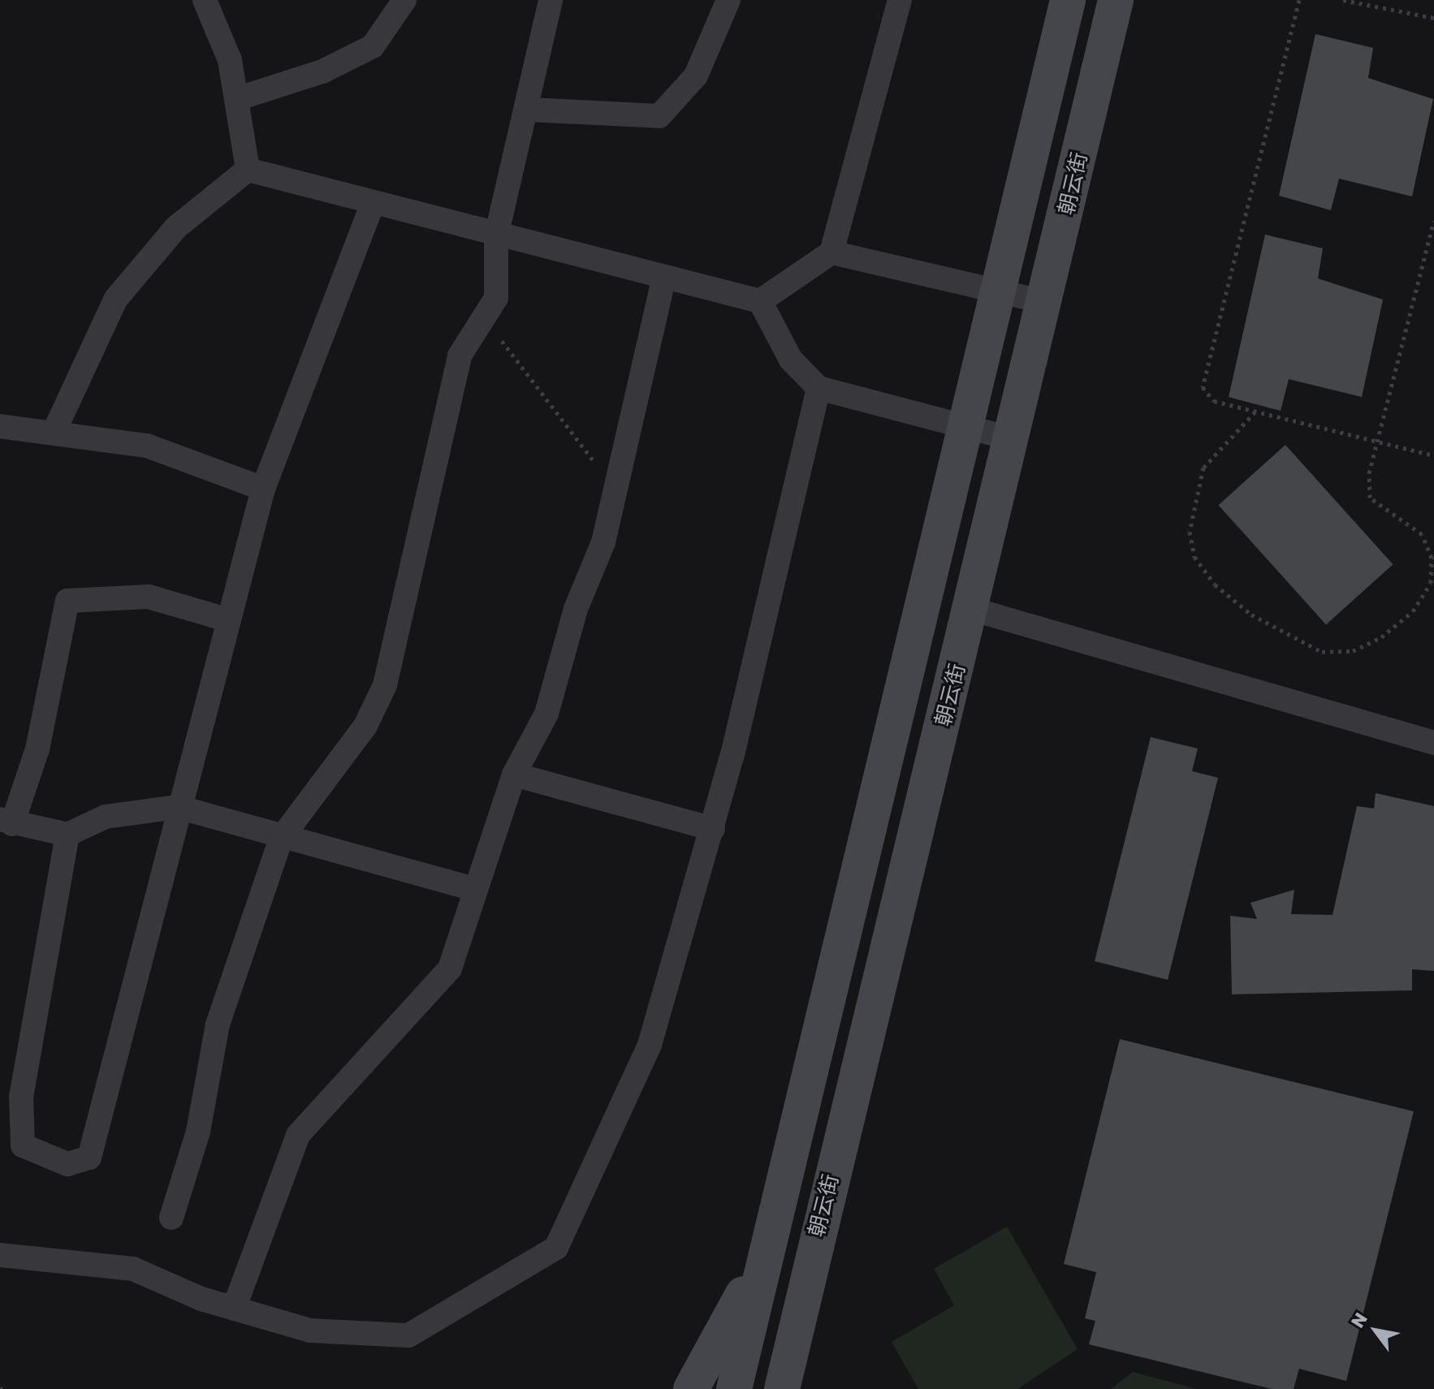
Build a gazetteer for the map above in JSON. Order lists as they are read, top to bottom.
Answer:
{
  "streets": {
    "main road": ["朝云街"]
  },
  "north": "top left"
}
